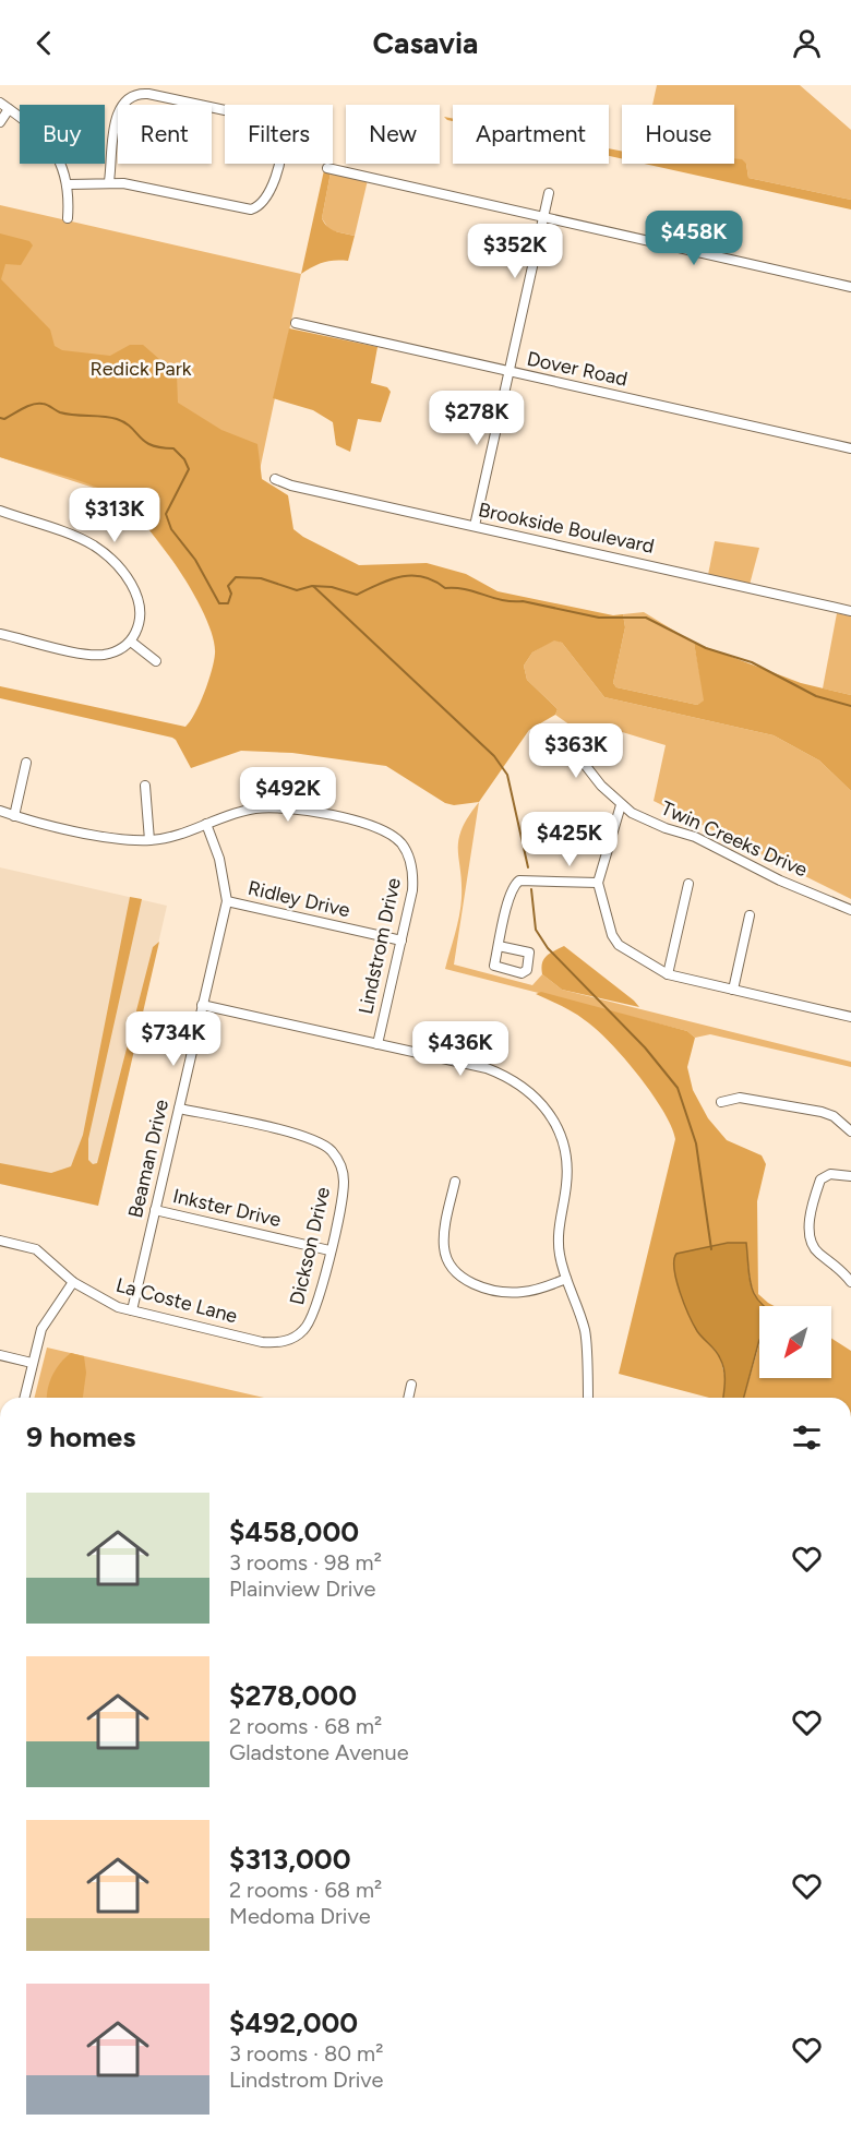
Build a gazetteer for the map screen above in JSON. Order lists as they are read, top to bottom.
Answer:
{
  "streets": {
    "street": [
      "Dover Road",
      "Brookside Boulevard",
      "Twin Creeks Drive",
      "Ridley Drive",
      "Lindstrom Drive",
      "Beaman Drive",
      "Inkster Drive",
      "Dickson Drive",
      "La Coste Lane"
    ]
  },
  "crossings": [
    ["Ridley Drive", "Lindstrom Drive"],
    ["Ridley Drive", "Beaman Drive"],
    ["Lindstrom Drive", "Beaman Drive"],
    ["Beaman Drive", "Inkster Drive"],
    ["Beaman Drive", "Dickson Drive"],
    ["Beaman Drive", "La Coste Lane"],
    ["Inkster Drive", "Dickson Drive"],
    ["Dickson Drive", "La Coste Lane"]
  ],
  "parks": ["Redick Park"],
  "north": "bottom left",
  "page": {
    "header": "Casavia",
    "chip": [
      "Buy",
      "Rent",
      "Filters",
      "New",
      "Apartment",
      "House"
    ],
    "price": [
      "$458K",
      "$352K",
      "$278K",
      "$313K",
      "$363K",
      "$492K",
      "$425K",
      "$734K",
      "$436K"
    ],
    "heading": "9 homes",
    "list": [
      {
        "name": "$458,000",
        "note": "3 rooms · 98 m² · Plainview Drive"
      },
      {
        "name": "$278,000",
        "note": "2 rooms · 68 m² · Gladstone Avenue"
      },
      {
        "name": "$313,000",
        "note": "2 rooms · 68 m² · Medoma Drive"
      },
      {
        "name": "$492,000",
        "note": "3 rooms · 80 m² · Lindstrom Drive"
      }
    ]
  }
}
